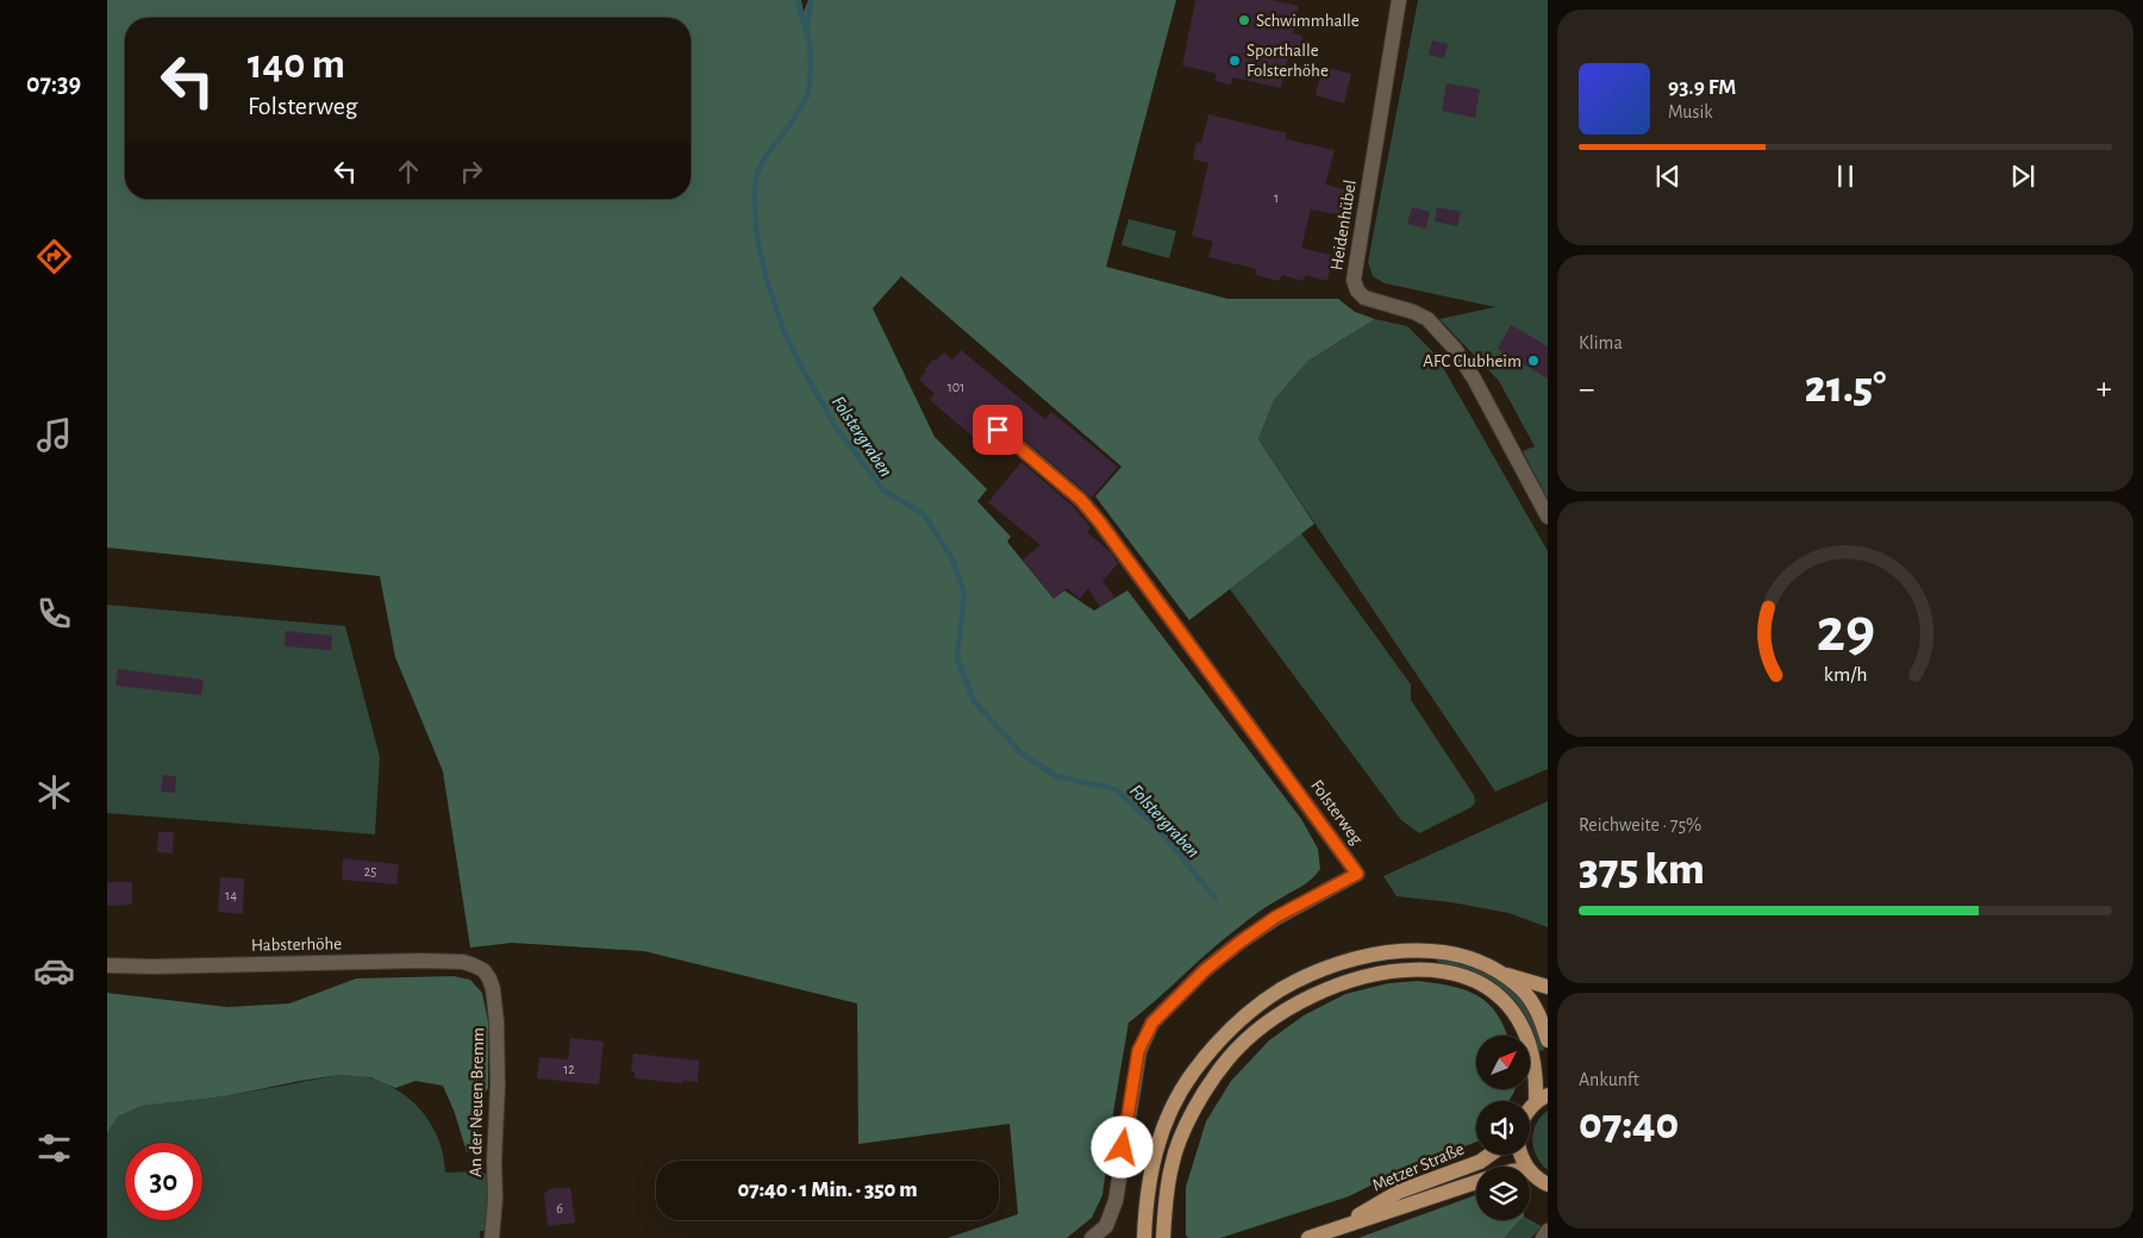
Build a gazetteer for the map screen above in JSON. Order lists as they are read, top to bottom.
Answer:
{
  "streets": {
    "main road": ["Metzer Straße"],
    "street": [
      "Heidenhübel",
      "Folsterweg",
      "Habsterhöhe",
      "An der Neuen Bremm"
    ]
  },
  "crossings": [
    ["Habsterhöhe", "An der Neuen Bremm"]
  ],
  "water": ["Folstergraben"],
  "places": ["Schwimmhalle", "Sporthalle Folsterhöhe", "AFC Clubheim"],
  "house_numbers": [
    "1",
    "101",
    "25",
    "14",
    "12",
    "6"
  ],
  "north": "top right",
  "page": {
    "tabs": "07:39",
    "turn": ["140 m", "Folsterweg"],
    "song": ["93.9 FM", "Musik"],
    "tile": [
      "Klima",
      ["Reichweite · 75%", "375 km"],
      ["Ankunft", "07:40"]
    ],
    "heat": ["−", "21.5°", "+"],
    "limit": "30",
    "trip": "07:40 · 1 Min. · 350 m",
    "gauge": ["29", "km/h"]
  }
}
